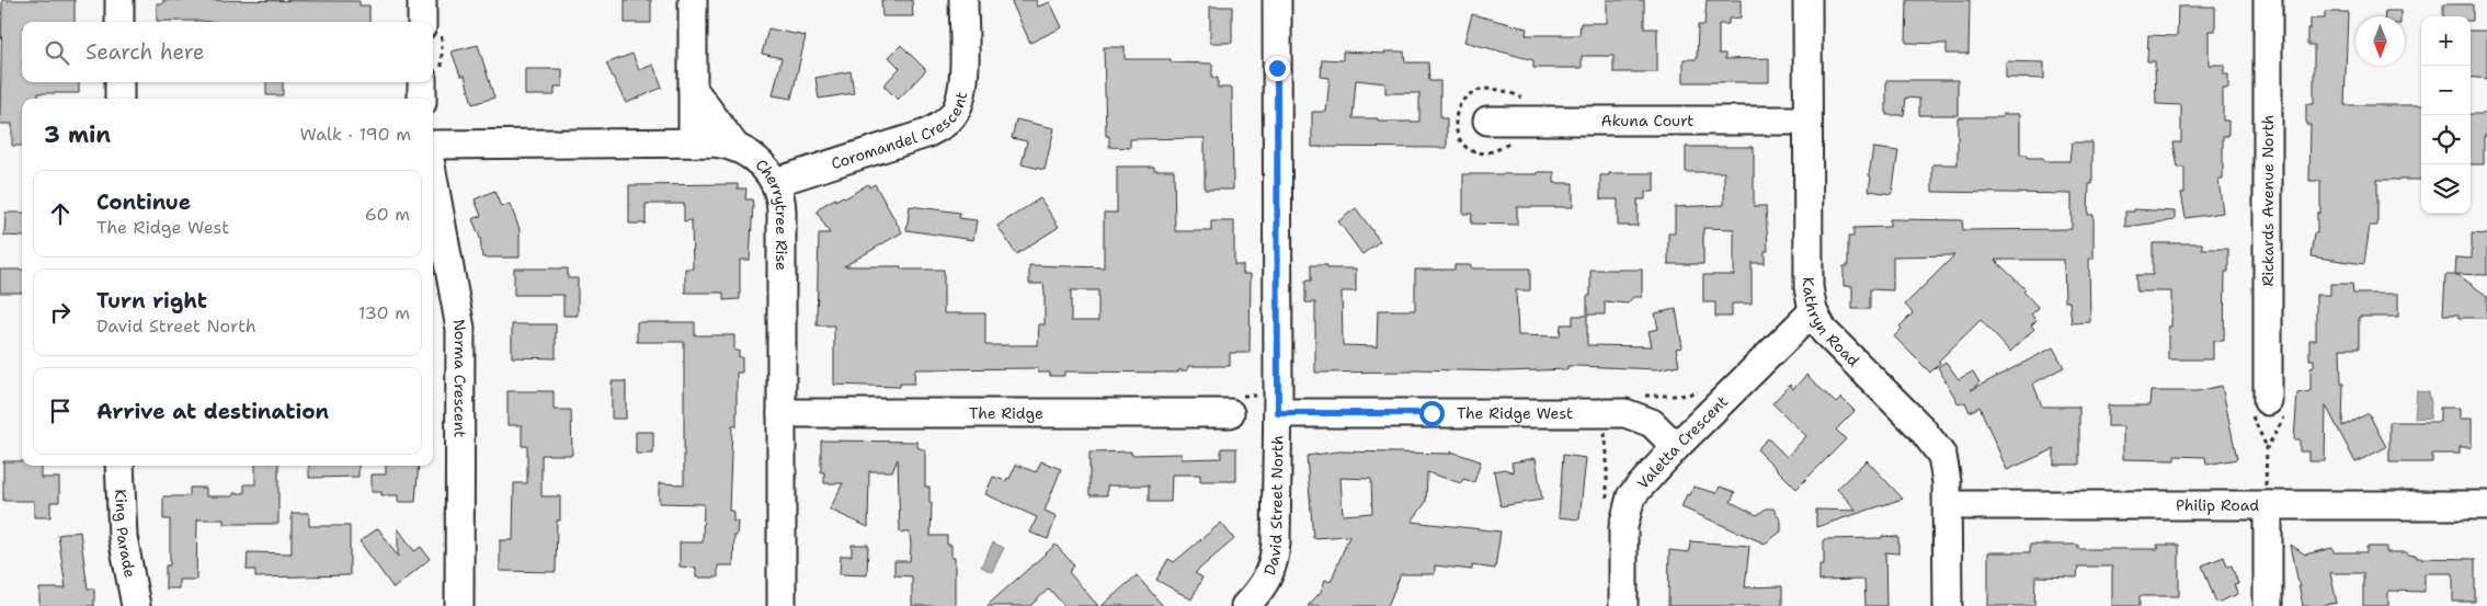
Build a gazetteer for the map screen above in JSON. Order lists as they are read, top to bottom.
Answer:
{
  "streets": {
    "street": [
      "Akuna Court",
      "Coromandel Crescent",
      "Rickards Avenue North",
      "Cherrytree Rise",
      "Kathryn Road",
      "Norma Crescent",
      "The Ridge",
      "The Ridge West",
      "Valetta Crescent",
      "David Street North",
      "Philip Road",
      "King Parade"
    ]
  },
  "crossings": [
    ["Akuna Court", "Kathryn Road"],
    ["Coromandel Crescent", "Cherrytree Rise"],
    ["Cherrytree Rise", "The Ridge"],
    ["Kathryn Road", "Valetta Crescent"],
    ["Kathryn Road", "Philip Road"],
    ["The Ridge West", "Valetta Crescent"],
    ["The Ridge West", "David Street North"]
  ],
  "north": "bottom",
  "page": {
    "map_buttons": ["+", "−"],
    "search": "Search here",
    "heading": ["3 min", "Walk · 190 m"],
    "list": [
      ["Continue", "The Ridge West", "60 m"],
      ["Turn right", "David Street North", "130 m"],
      "Arrive at destination"
    ]
  }
}
